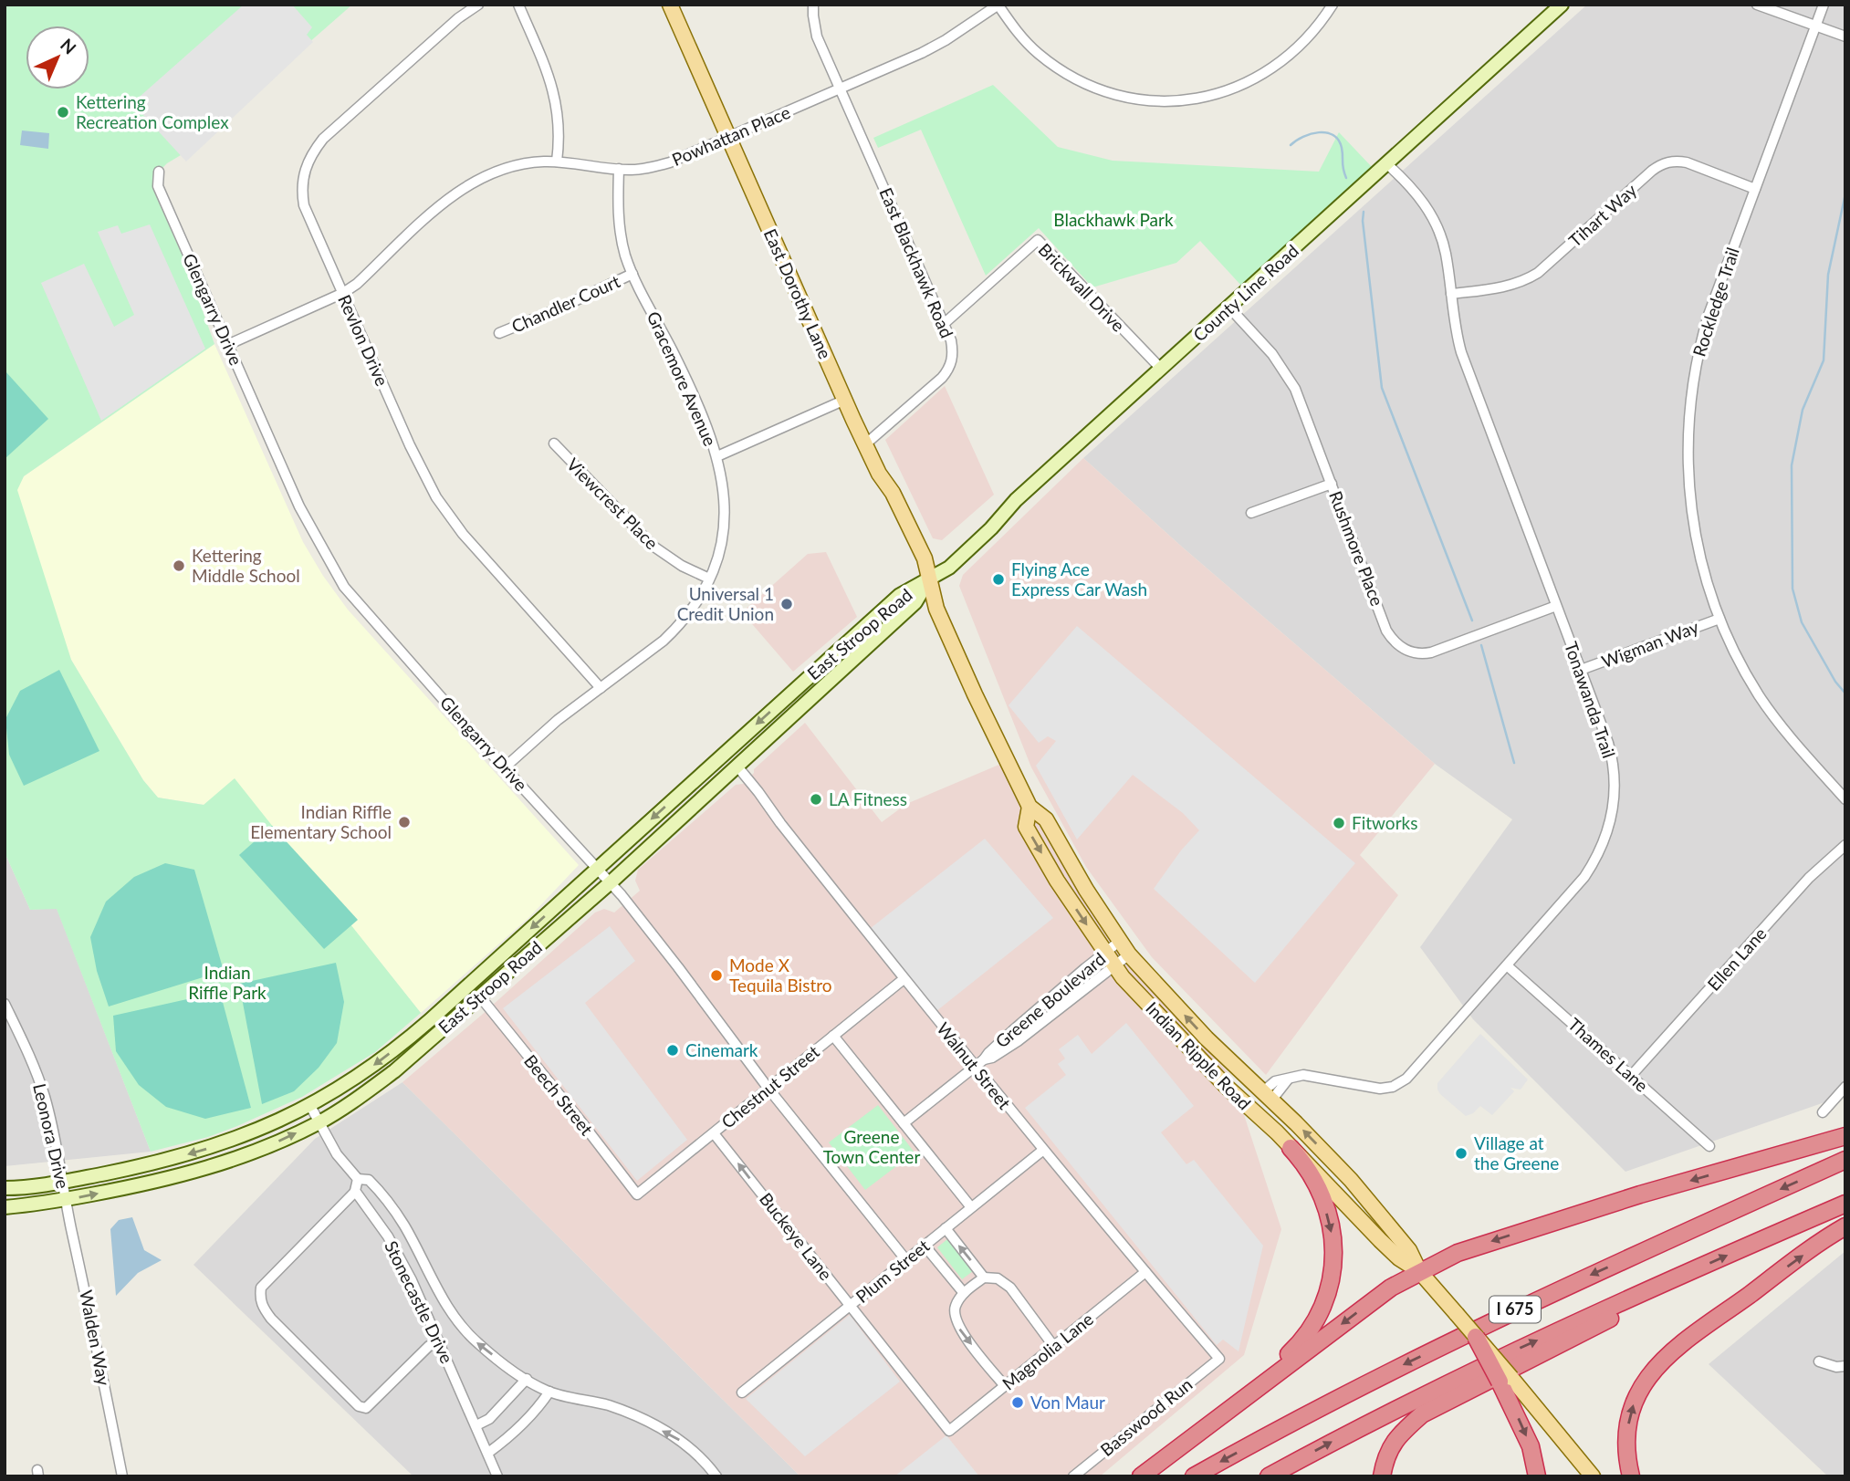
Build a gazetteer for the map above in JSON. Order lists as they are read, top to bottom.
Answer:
{
  "streets": {
    "highway": ["I 675"],
    "main road": [
      "County Line Road",
      "East Dorothy Lane",
      "East Stroop Road",
      "Indian Ripple Road"
    ],
    "street": [
      "Powhattan Place",
      "Tihart Way",
      "East Blackhawk Road",
      "Brickwall Drive",
      "Rockledge Trail",
      "Chandler Court",
      "Glengarry Drive",
      "Revlon Drive",
      "Gracemore Avenue",
      "Viewcrest Place",
      "Rushmore Place",
      "Wigman Way",
      "Tonawanda Trail",
      "Ellen Lane",
      "Greene Boulevard",
      "Thames Lane",
      "Walnut Street",
      "Chestnut Street",
      "Beech Street",
      "Leonora Drive",
      "Buckeye Lane",
      "Plum Street",
      "Stonecastle Drive",
      "Walden Way",
      "Magnolia Lane",
      "Basswood Run"
    ]
  },
  "crossings": [
    ["Powhattan Place", "East Blackhawk Road"],
    ["Powhattan Place", "East Dorothy Lane"],
    ["Powhattan Place", "Glengarry Drive"],
    ["Powhattan Place", "Revlon Drive"],
    ["Powhattan Place", "Gracemore Avenue"],
    ["Tihart Way", "Rockledge Trail"],
    ["Tihart Way", "Tonawanda Trail"],
    ["East Blackhawk Road", "Brickwall Drive"],
    ["East Blackhawk Road", "East Dorothy Lane"],
    ["Brickwall Drive", "County Line Road"],
    ["County Line Road", "East Dorothy Lane"],
    ["County Line Road", "Rushmore Place"],
    ["County Line Road", "East Stroop Road"],
    ["County Line Road", "Tonawanda Trail"],
    ["County Line Road", "Indian Ripple Road"],
    ["East Dorothy Lane", "East Stroop Road"],
    ["East Dorothy Lane", "Indian Ripple Road"],
    ["Rockledge Trail", "Wigman Way"],
    ["Chandler Court", "Gracemore Avenue"],
    ["Glengarry Drive", "Gracemore Avenue"],
    ["Glengarry Drive", "East Stroop Road"],
    ["Glengarry Drive", "Chestnut Street"],
    ["Glengarry Drive", "Plum Street"],
    ["Revlon Drive", "Gracemore Avenue"],
    ["Gracemore Avenue", "Viewcrest Place"],
    ["Rushmore Place", "Tonawanda Trail"],
    ["East Stroop Road", "Indian Ripple Road"],
    ["East Stroop Road", "Walnut Street"],
    ["East Stroop Road", "Beech Street"],
    ["East Stroop Road", "Leonora Drive"],
    ["East Stroop Road", "Walden Way"],
    ["Wigman Way", "Tonawanda Trail"],
    ["Tonawanda Trail", "Thames Lane"],
    ["Tonawanda Trail", "Indian Ripple Road"],
    ["Ellen Lane", "Thames Lane"],
    ["Greene Boulevard", "Indian Ripple Road"],
    ["Greene Boulevard", "Walnut Street"],
    ["Walnut Street", "Chestnut Street"],
    ["Walnut Street", "Plum Street"],
    ["Walnut Street", "Magnolia Lane"],
    ["Walnut Street", "Basswood Run"],
    ["Chestnut Street", "Beech Street"],
    ["Chestnut Street", "Buckeye Lane"],
    ["Leonora Drive", "Walden Way"],
    ["Buckeye Lane", "Plum Street"],
    ["Buckeye Lane", "Magnolia Lane"]
  ],
  "one_way": ["Buckeye Lane"],
  "parks": ["Blackhawk Park", "Indian Riffle Park", "Greene Town Center"],
  "places": [
    "Kettering Recreation Complex",
    "Kettering Middle School",
    "Flying Ace Express Car Wash",
    "Universal 1 Credit Union",
    "LA Fitness",
    "Indian Riffle Elementary School",
    "Fitworks",
    "Mode X Tequila Bistro",
    "Cinemark",
    "Village at the Greene",
    "Von Maur"
  ],
  "north": "top right"
}
